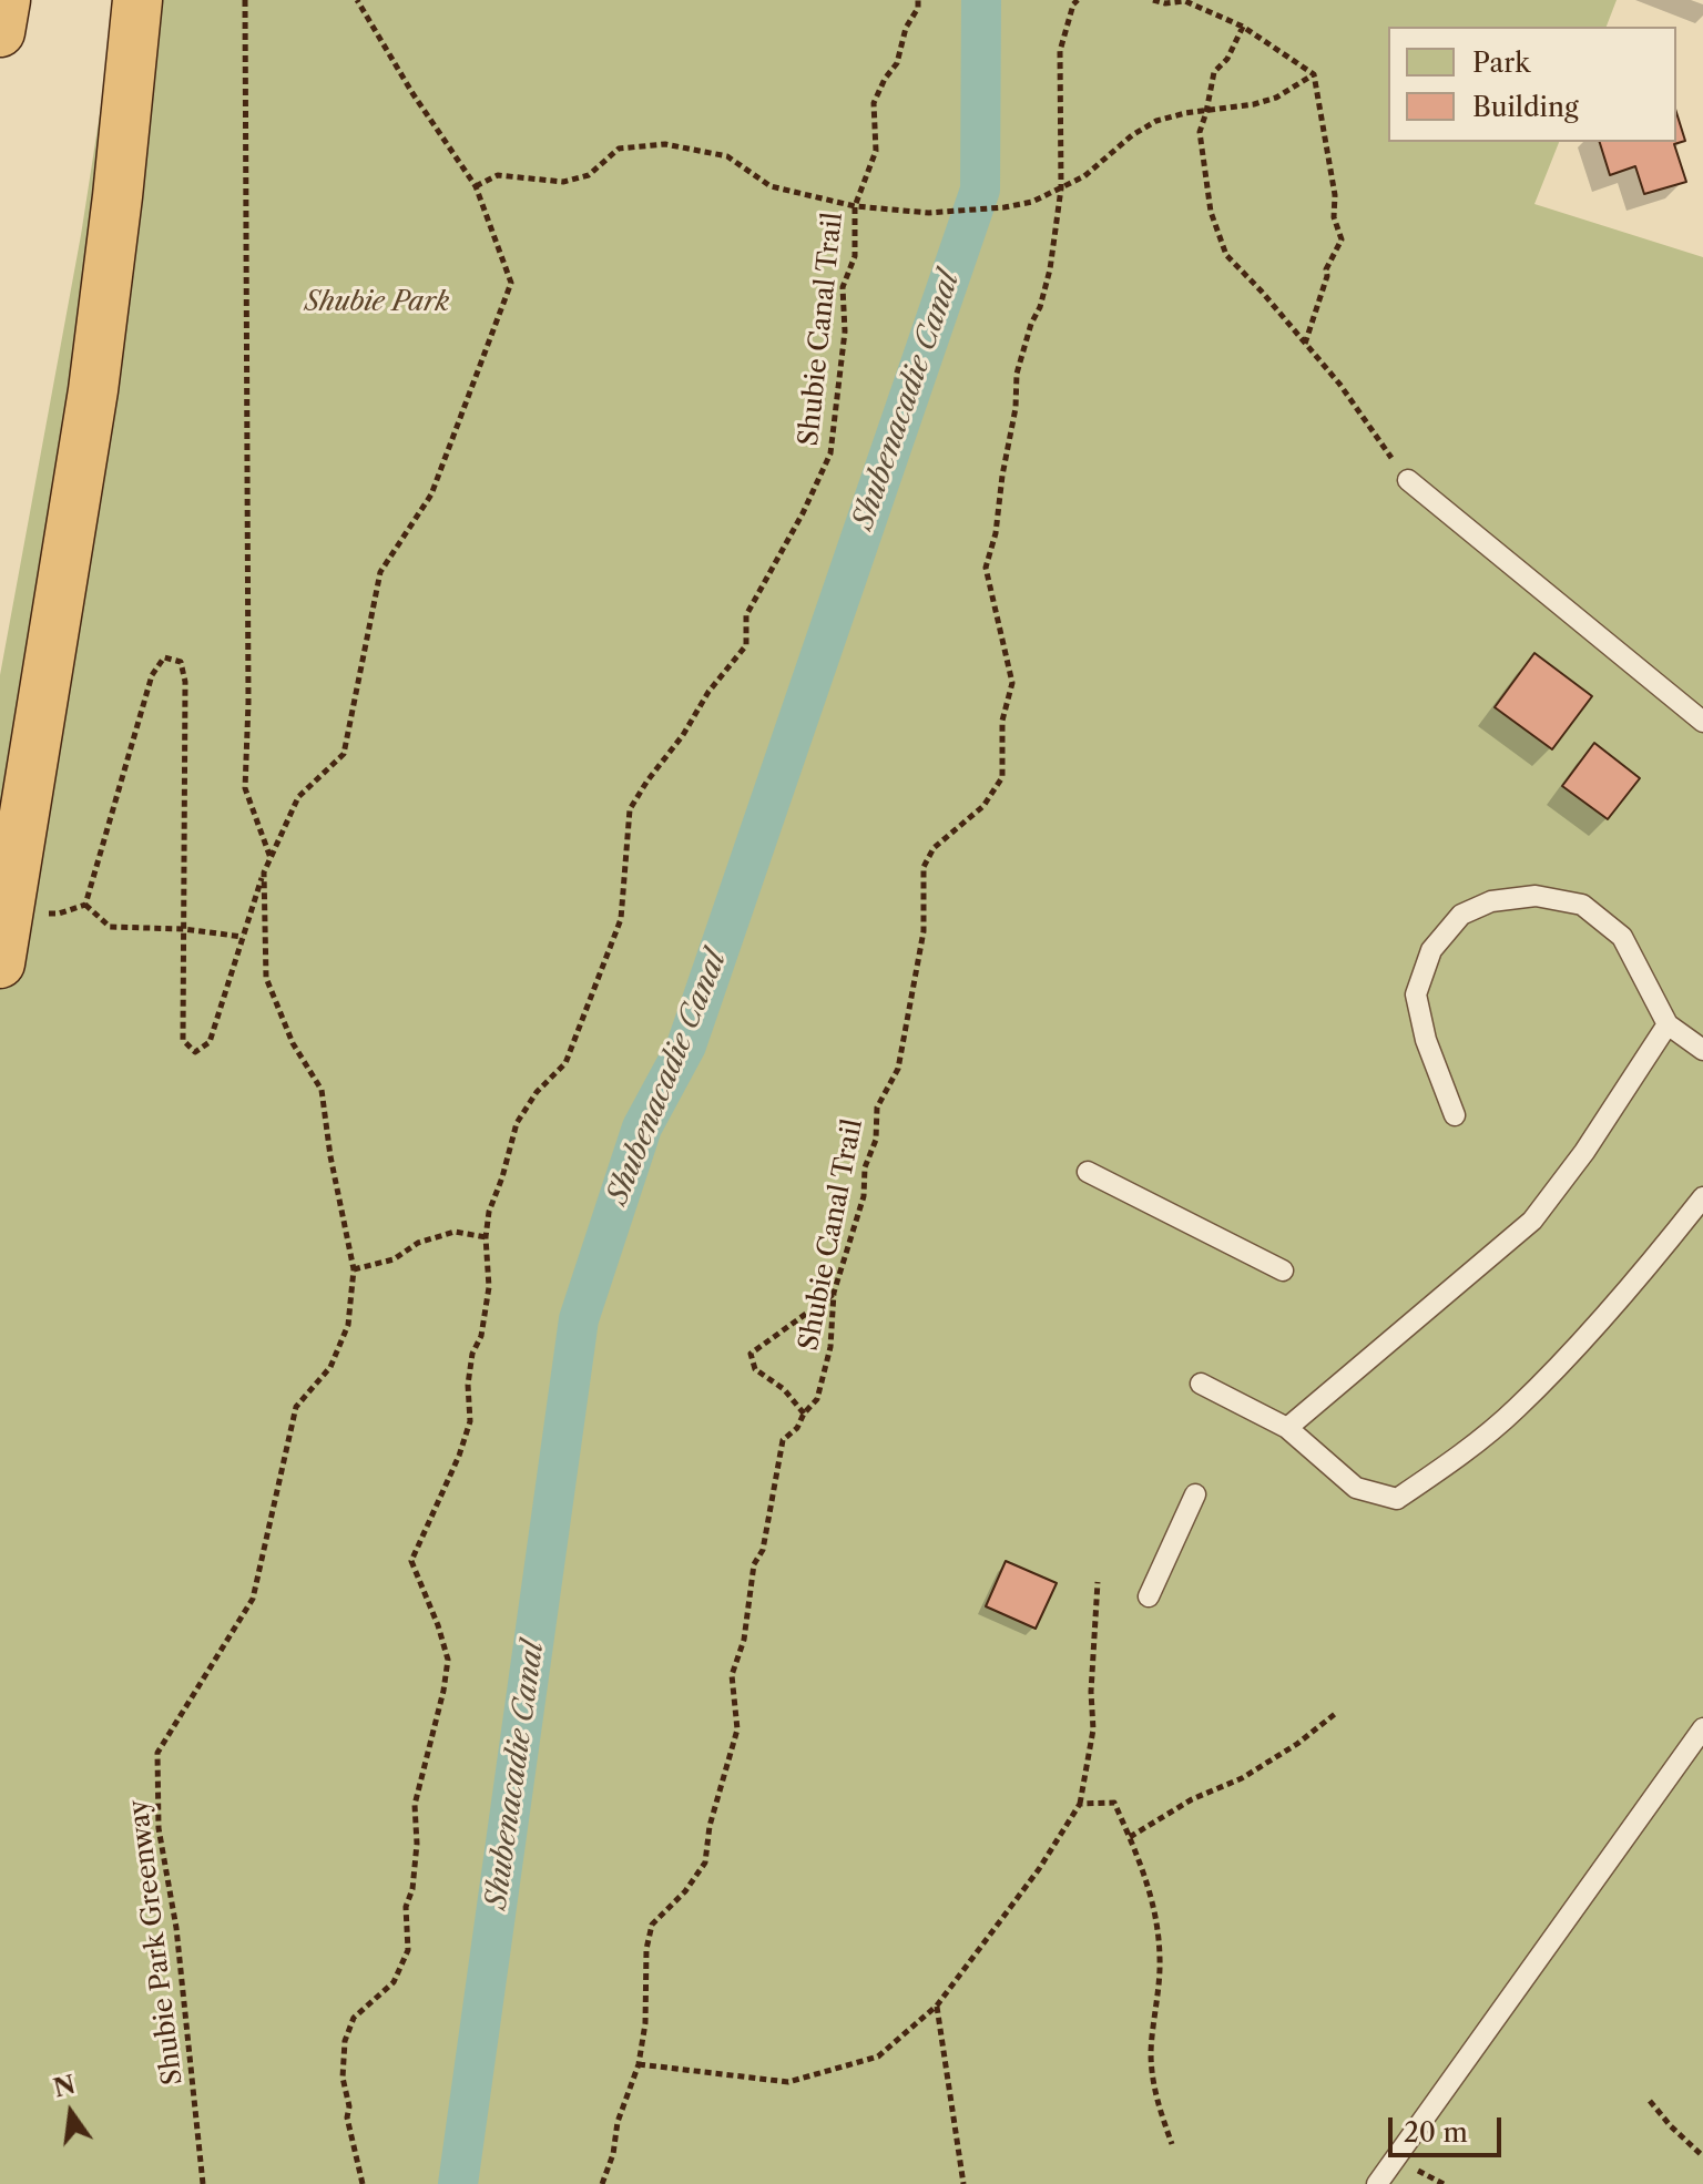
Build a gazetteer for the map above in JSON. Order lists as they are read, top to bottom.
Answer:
{
  "streets": {
    "path": ["Shubie Canal Trail", "Shubie Park Greenway"]
  },
  "water": ["Shubenacadie Canal"],
  "parks": ["Shubie Park"],
  "legend": ["Park", "Building"],
  "scale_bar": "20 m",
  "north": "top"
}
